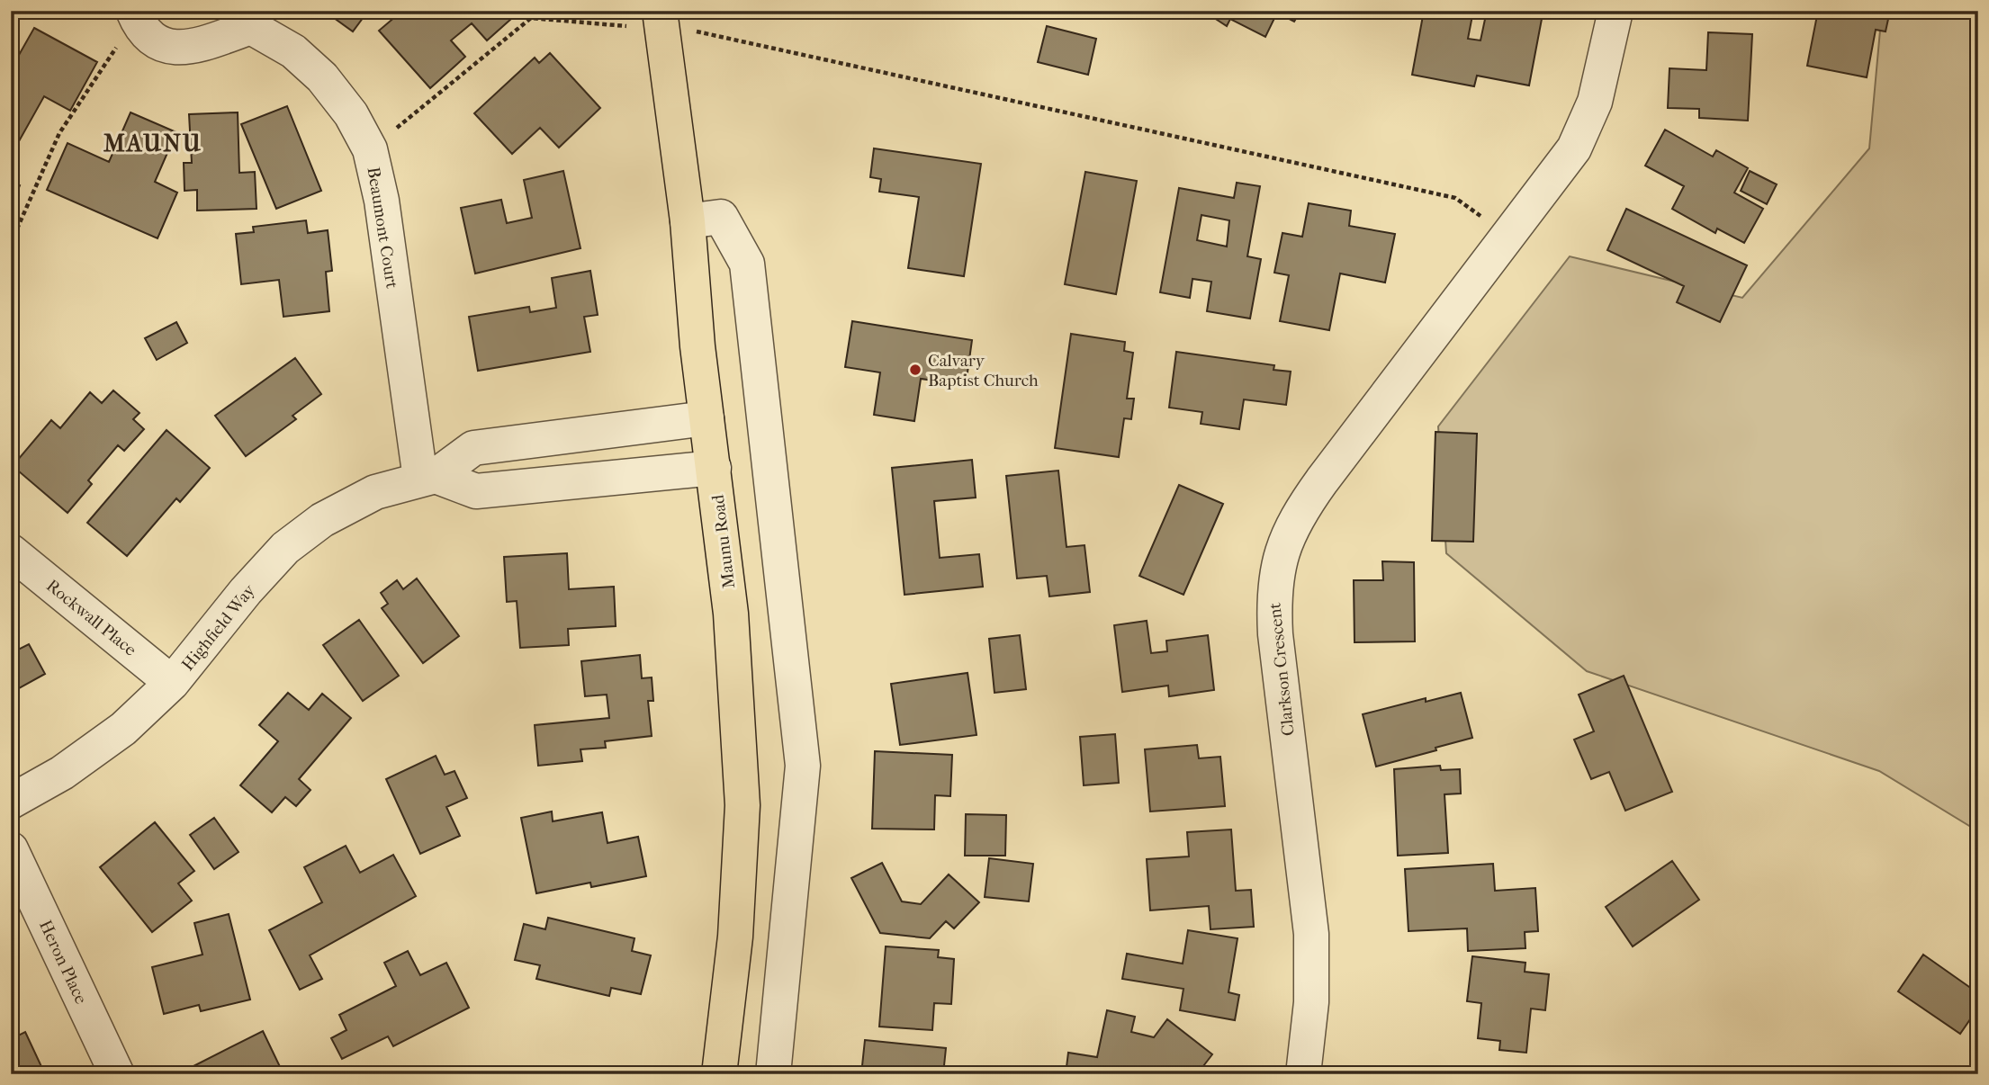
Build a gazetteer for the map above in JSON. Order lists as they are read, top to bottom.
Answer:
{
  "streets": {
    "main road": ["Maunu Road"],
    "street": [
      "Beaumont Court",
      "Rockwall Place",
      "Highfield Way",
      "Clarkson Crescent",
      "Heron Place"
    ]
  },
  "crossings": [
    ["Beaumont Court", "Highfield Way"],
    ["Maunu Road", "Highfield Way"],
    ["Rockwall Place", "Highfield Way"]
  ],
  "districts": ["MAUNU"],
  "places": ["Calvary Baptist Church"]
}
